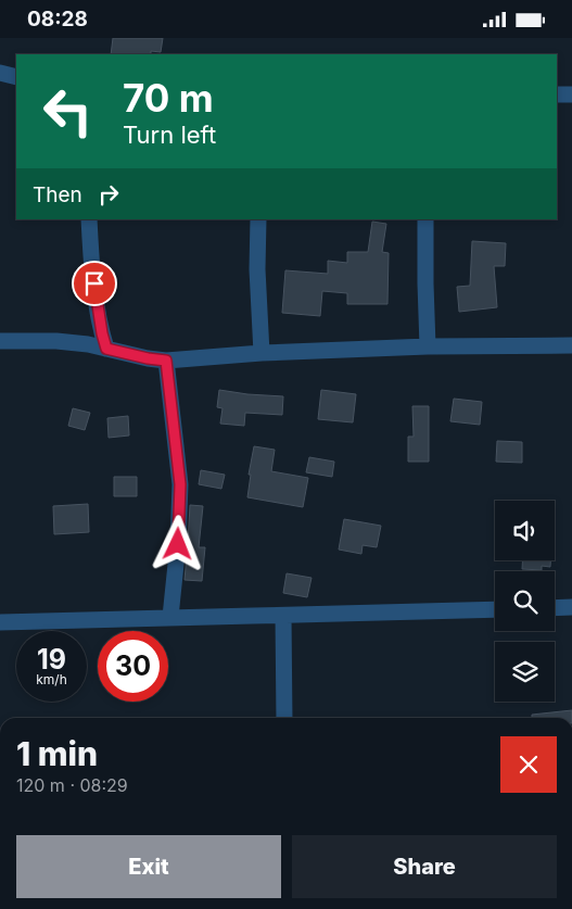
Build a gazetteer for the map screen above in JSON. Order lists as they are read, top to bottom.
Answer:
{
  "page": {
    "status": "08:28",
    "turn": ["70 m", "Turn left"],
    "then": "Then",
    "speed": "19 km/h",
    "limit": "30",
    "heading": ["1 min", "120 m · 08:29"],
    "buttons": ["Exit", "Share"]
  }
}
